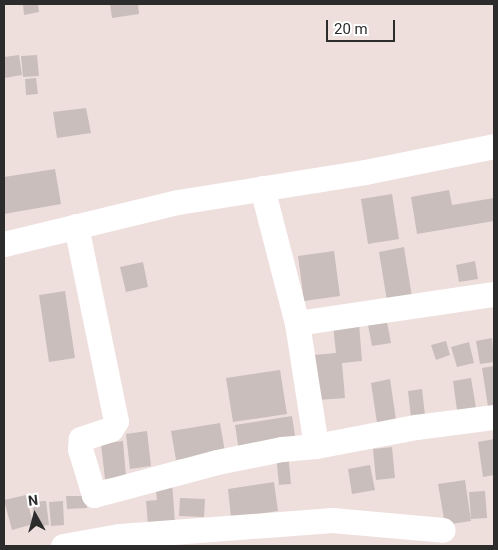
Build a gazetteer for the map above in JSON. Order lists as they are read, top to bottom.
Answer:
{
  "scale_bar": "20 m",
  "north": "top"
}
